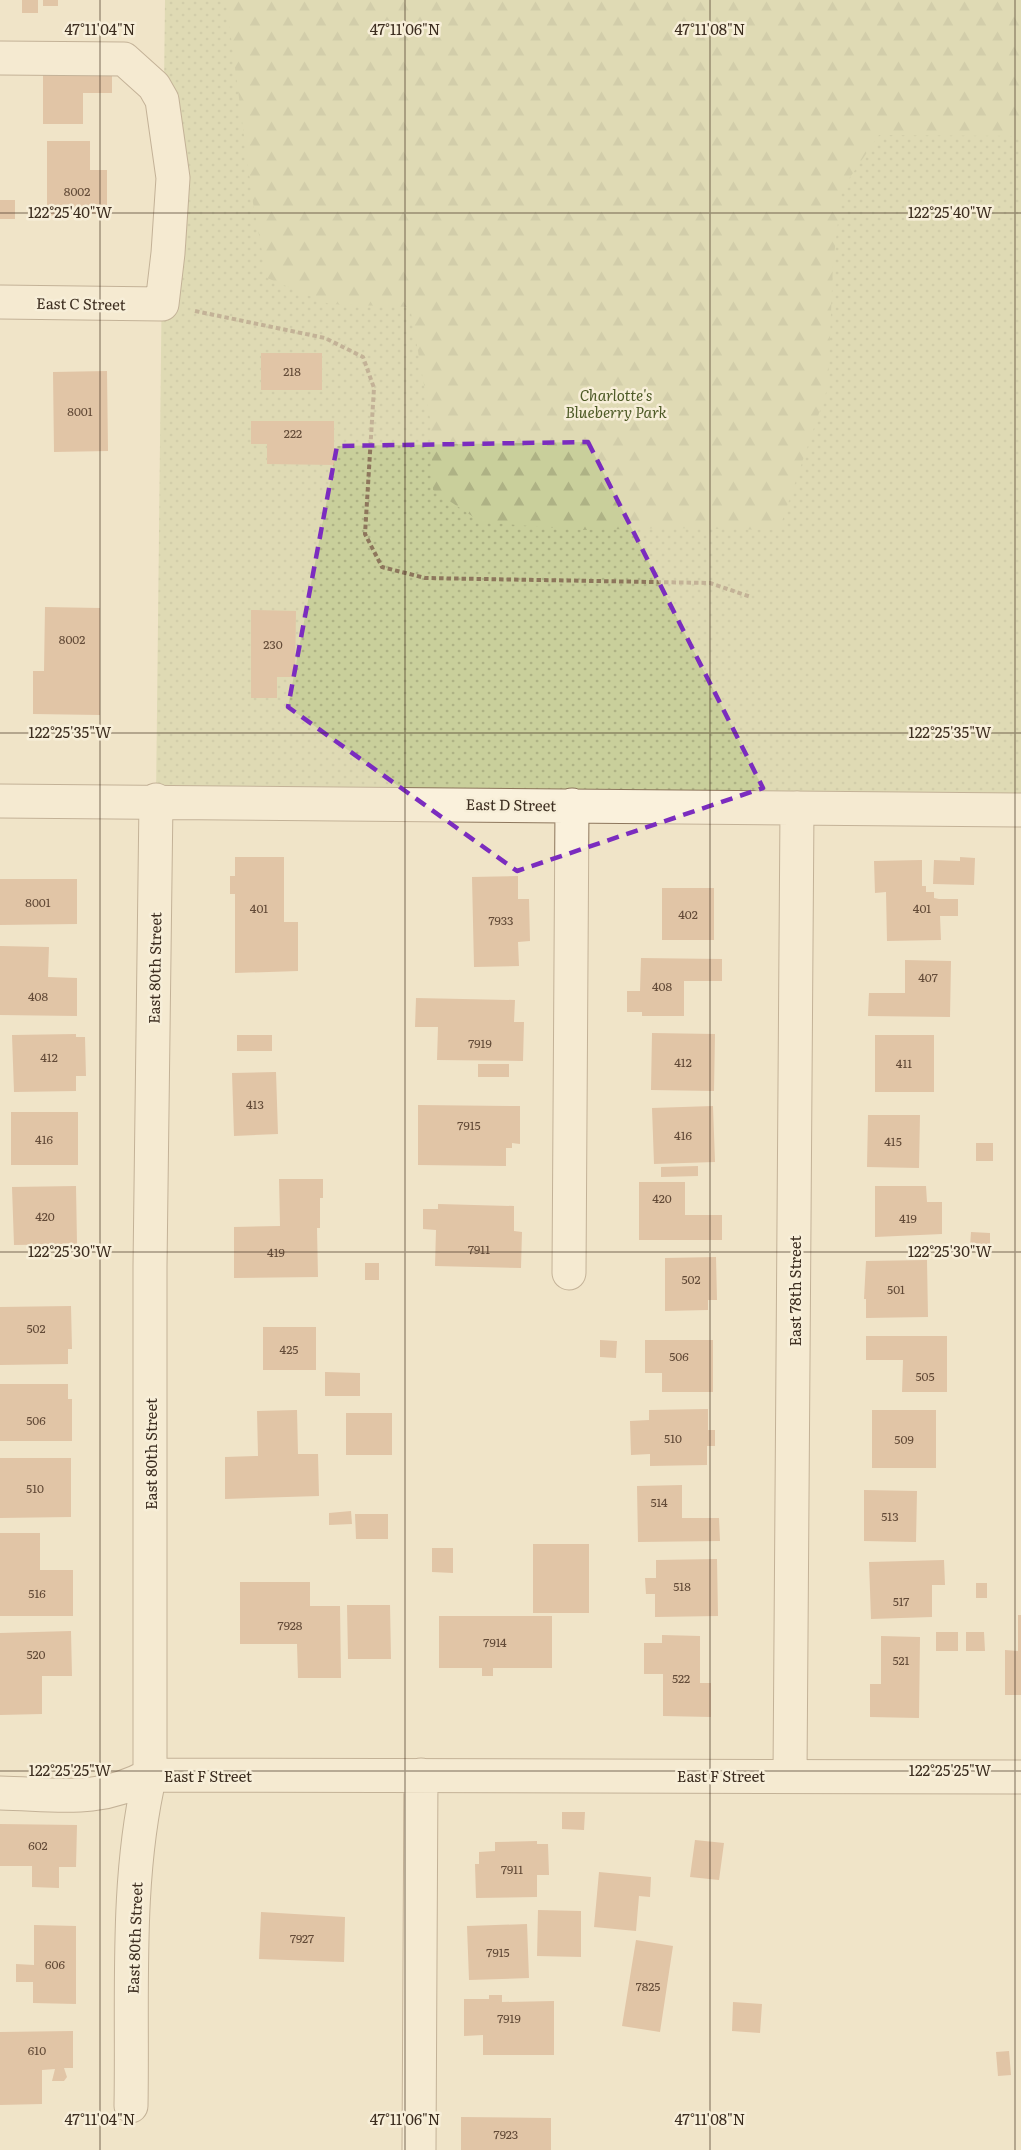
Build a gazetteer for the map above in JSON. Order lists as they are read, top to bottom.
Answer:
{
  "streets": {
    "street": [
      "East C Street",
      "East D Street",
      "East 80th Street",
      "East 78th Street",
      "East F Street"
    ]
  },
  "crossings": [
    ["East D Street", "East 80th Street"],
    ["East D Street", "East 78th Street"],
    ["East 80th Street", "East F Street"],
    ["East 78th Street", "East F Street"]
  ],
  "parks": ["Charlotte's Blueberry Park"],
  "house_numbers": [
    "8002",
    "218",
    "8001",
    "222",
    "8002",
    "230",
    "8001",
    "401",
    "401",
    "402",
    "7933",
    "407",
    "408",
    "408",
    "7919",
    "412",
    "412",
    "411",
    "413",
    "7915",
    "416",
    "416",
    "415",
    "420",
    "420",
    "419",
    "7911",
    "419",
    "502",
    "501",
    "502",
    "425",
    "506",
    "505",
    "506",
    "510",
    "509",
    "510",
    "514",
    "513",
    "518",
    "516",
    "517",
    "7928",
    "7914",
    "520",
    "521",
    "522",
    "602",
    "7911",
    "7927",
    "7915",
    "606",
    "7825",
    "7919",
    "610",
    "7923"
  ],
  "coordinates": [
    "47°11'04\"N",
    "47°11'06\"N",
    "47°11'08\"N",
    "122°25'40\"W",
    "122°25'35\"W",
    "122°25'30\"W",
    "122°25'25\"W"
  ]
}
